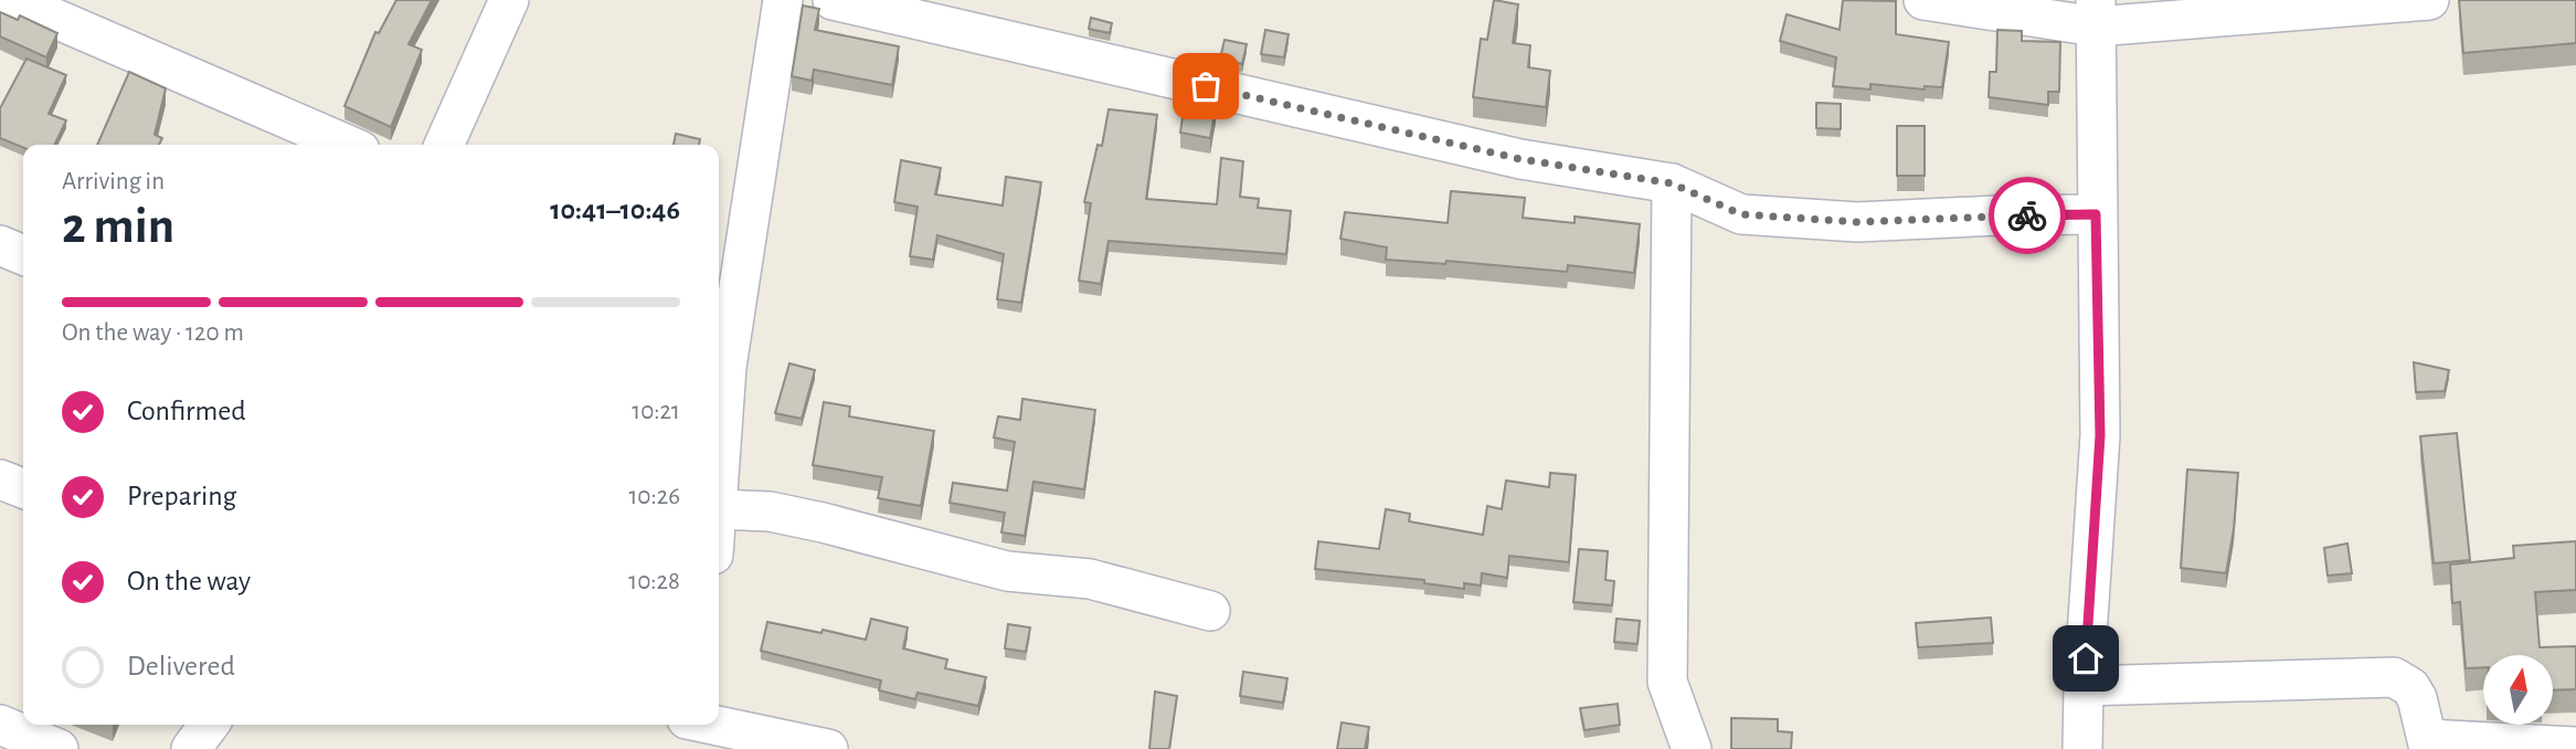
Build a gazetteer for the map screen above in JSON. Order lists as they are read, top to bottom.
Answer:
{
  "north": "top",
  "page": {
    "heading": ["2 min", "Arriving in", "10:41–10:46"],
    "bar": "On the way · 120 m",
    "list": [
      ["Confirmed", "10:21"],
      ["Preparing", "10:26"],
      ["On the way", "10:28"],
      "Delivered"
    ]
  }
}
